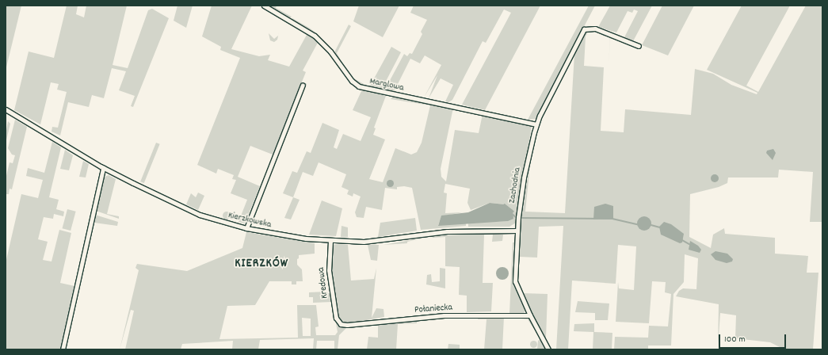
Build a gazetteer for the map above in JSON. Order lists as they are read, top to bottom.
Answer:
{
  "streets": {
    "street": [
      "Marglowa",
      "Zachodnia",
      "Kierzkowska",
      "Kredowa",
      "Połaniecka"
    ]
  },
  "crossings": [
    ["Marglowa", "Zachodnia"],
    ["Zachodnia", "Kierzkowska"],
    ["Zachodnia", "Połaniecka"],
    ["Kierzkowska", "Kredowa"],
    ["Kredowa", "Połaniecka"]
  ],
  "districts": ["KIERZKÓW"],
  "scale_bar": "100 m"
}
